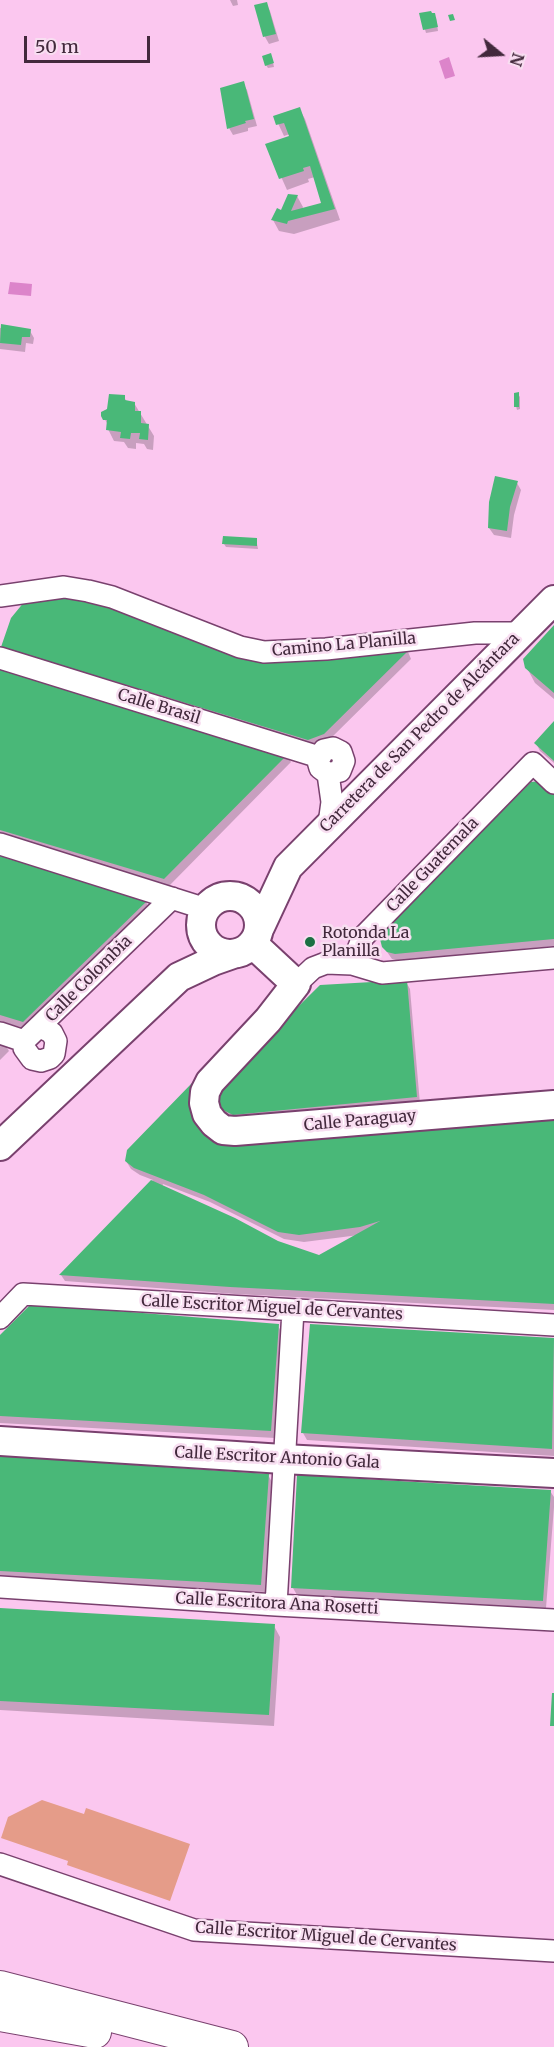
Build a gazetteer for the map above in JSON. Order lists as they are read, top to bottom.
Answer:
{
  "streets": {
    "street": [
      "Camino La Planilla",
      "Calle Brasil",
      "Carretera de San Pedro de Alcántara",
      "Calle Guatemala",
      "Calle Colombia",
      "Calle Paraguay",
      "Calle Escritor Miguel de Cervantes",
      "Calle Escritor Antonio Gala",
      "Calle Escritora Ana Rosetti"
    ]
  },
  "crossings": [
    ["Camino La Planilla", "Carretera de San Pedro de Alcántara"],
    ["Calle Brasil", "Carretera de San Pedro de Alcántara"]
  ],
  "places": ["Rotonda La Planilla"],
  "scale_bar": "50 m",
  "north": "right"
}
